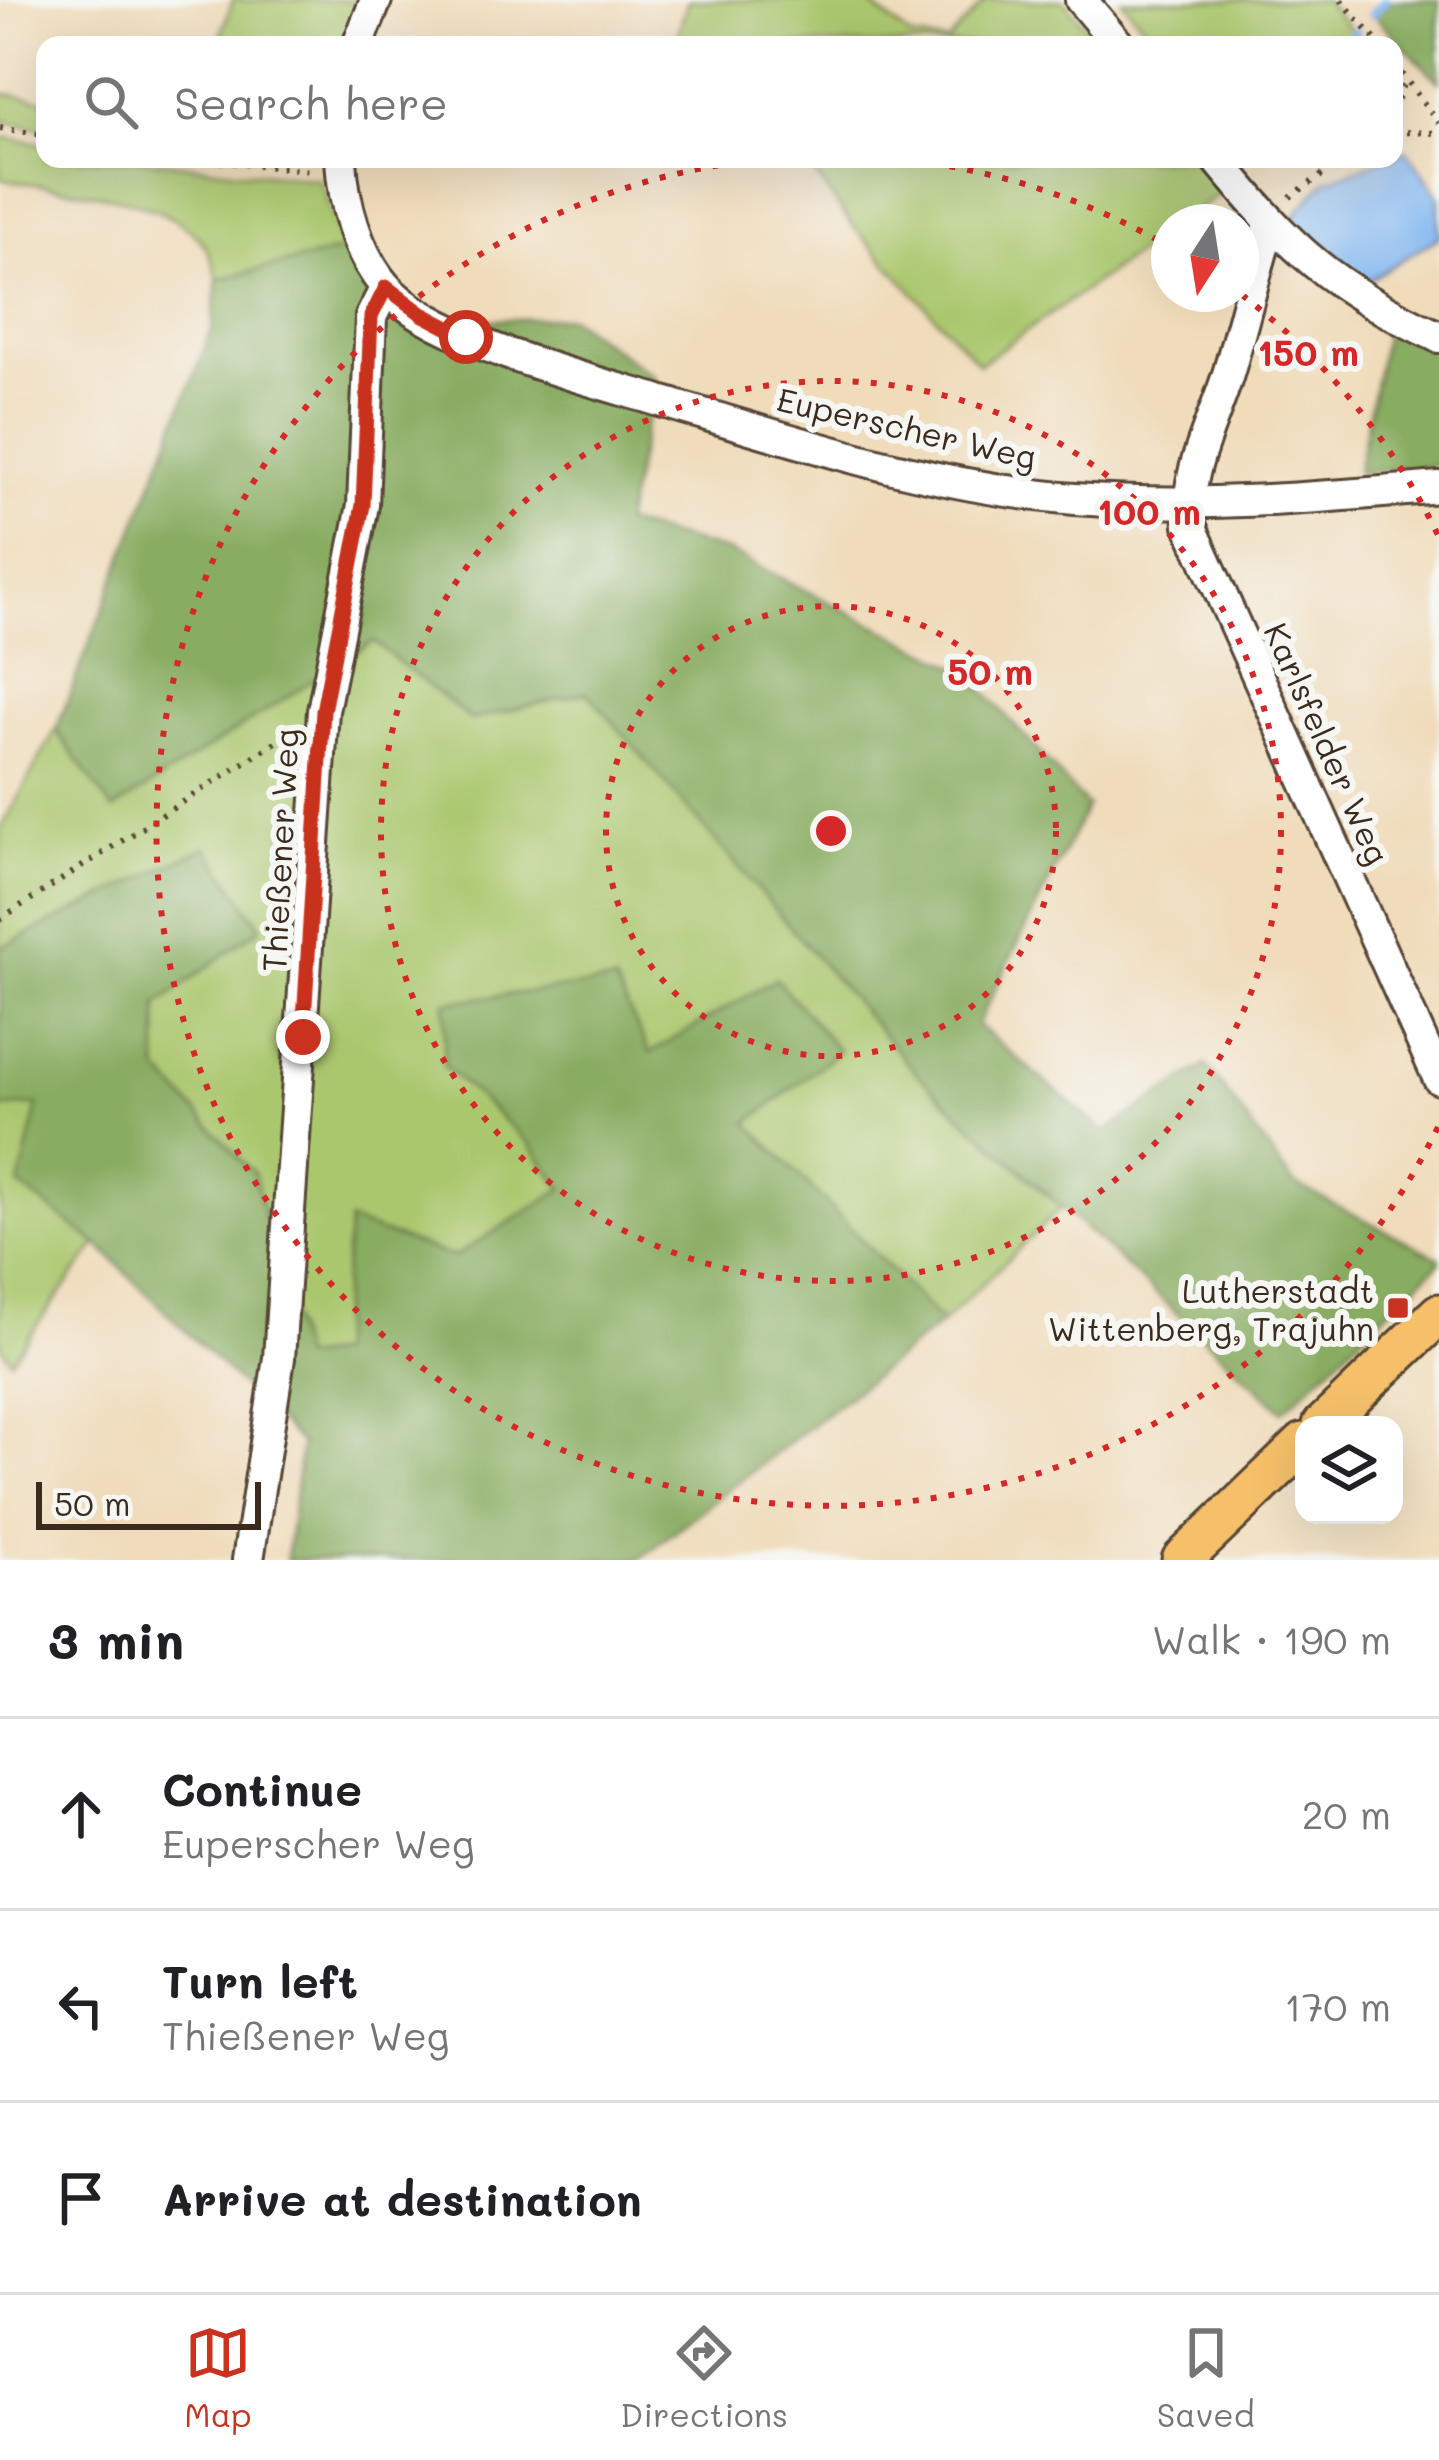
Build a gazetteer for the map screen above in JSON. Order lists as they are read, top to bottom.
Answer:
{
  "streets": {
    "street": ["Euperscher Weg", "Karlsfelder Weg", "Thießener Weg"]
  },
  "crossings": [
    ["Euperscher Weg", "Karlsfelder Weg"],
    ["Euperscher Weg", "Thießener Weg"]
  ],
  "places": {
    "transit": ["Lutherstadt Wittenberg, Trajuhn"]
  },
  "scale_bar": "50 m",
  "north": "bottom",
  "page": {
    "search": "Search here",
    "scale": "50 m",
    "heading": ["3 min", "Walk · 190 m"],
    "list": [
      ["Continue", "Euperscher Weg", "20 m"],
      ["Turn left", "Thießener Weg", "170 m"],
      "Arrive at destination"
    ],
    "nav": ["Map", "Directions", "Saved"]
  },
  "rings": ["150 m", "100 m", "50 m"]
}
